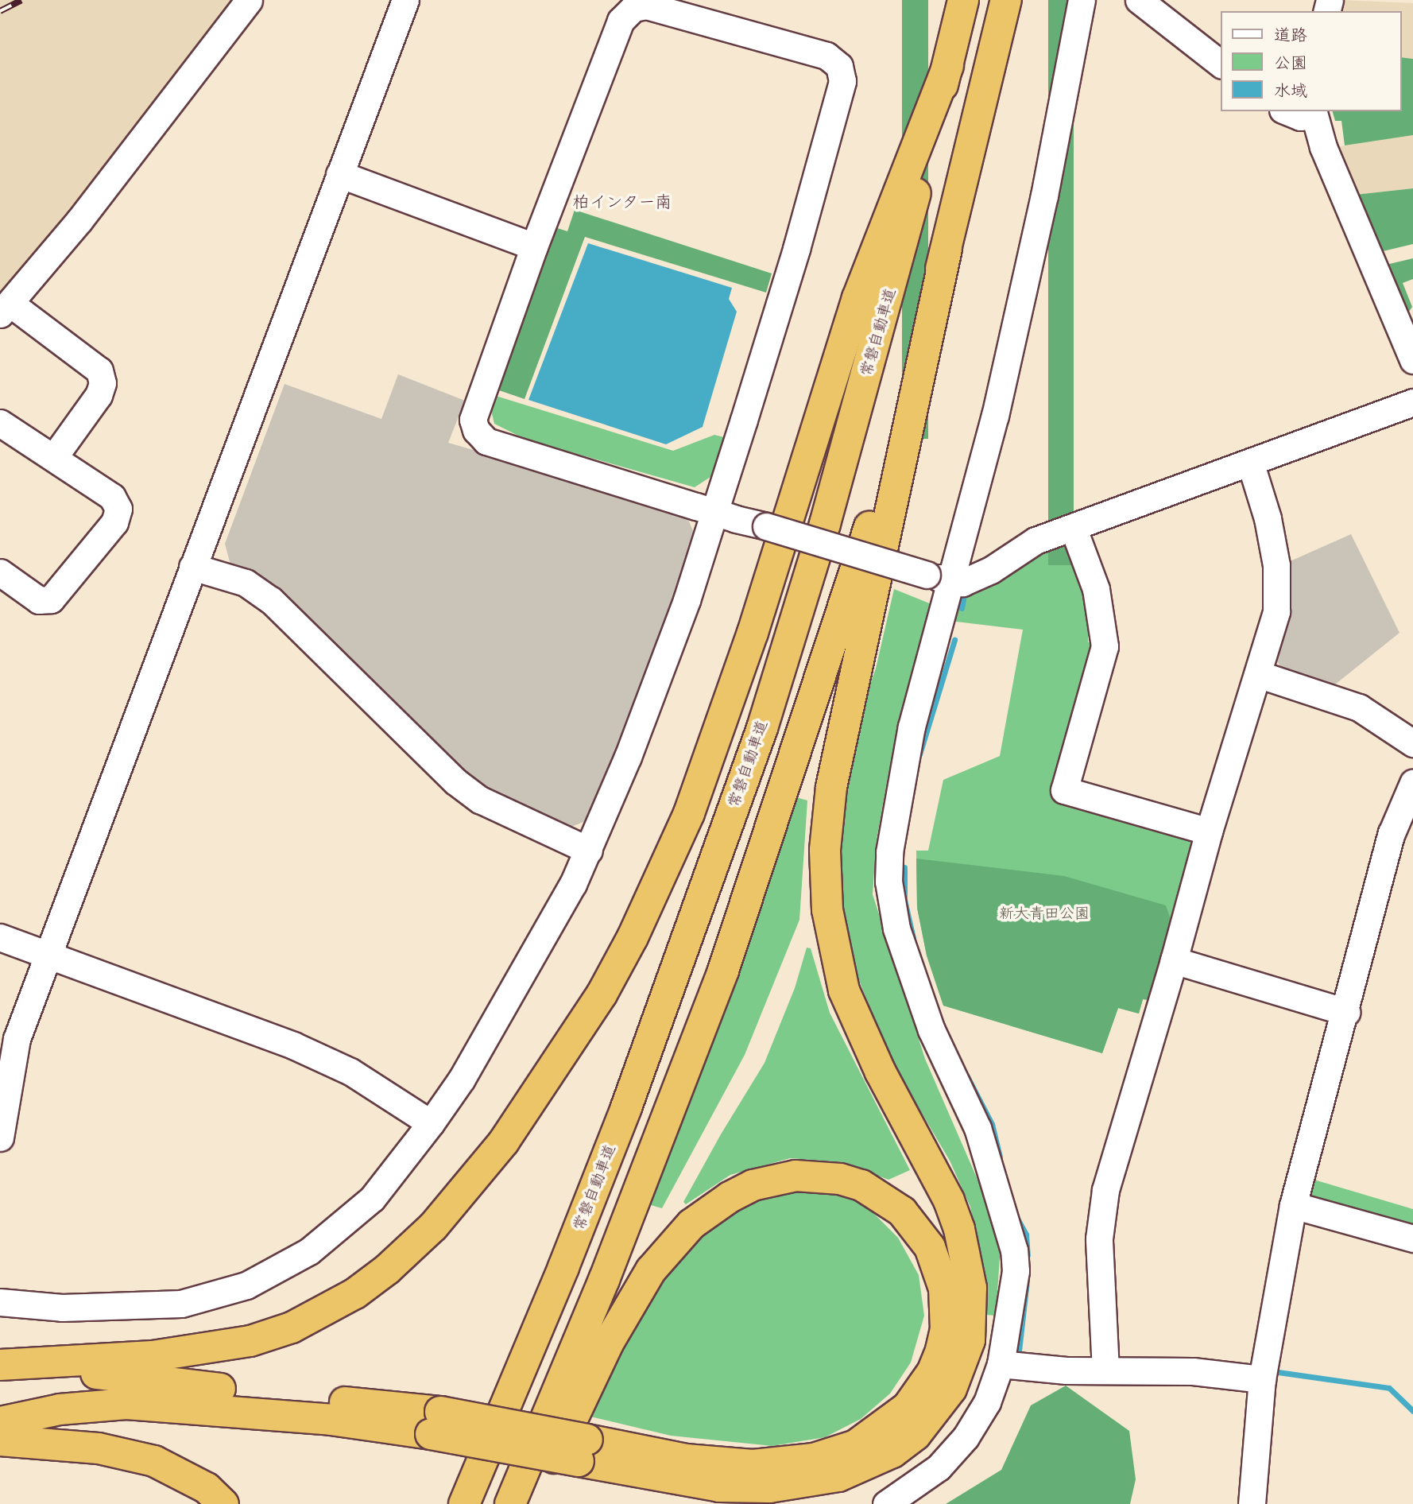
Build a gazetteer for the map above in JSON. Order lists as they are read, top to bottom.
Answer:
{
  "streets": {
    "highway": ["常磐自動車道"]
  },
  "districts": ["柏インター南"],
  "parks": ["新大青田公園"],
  "legend": ["道路", "公園", "水域"]
}
